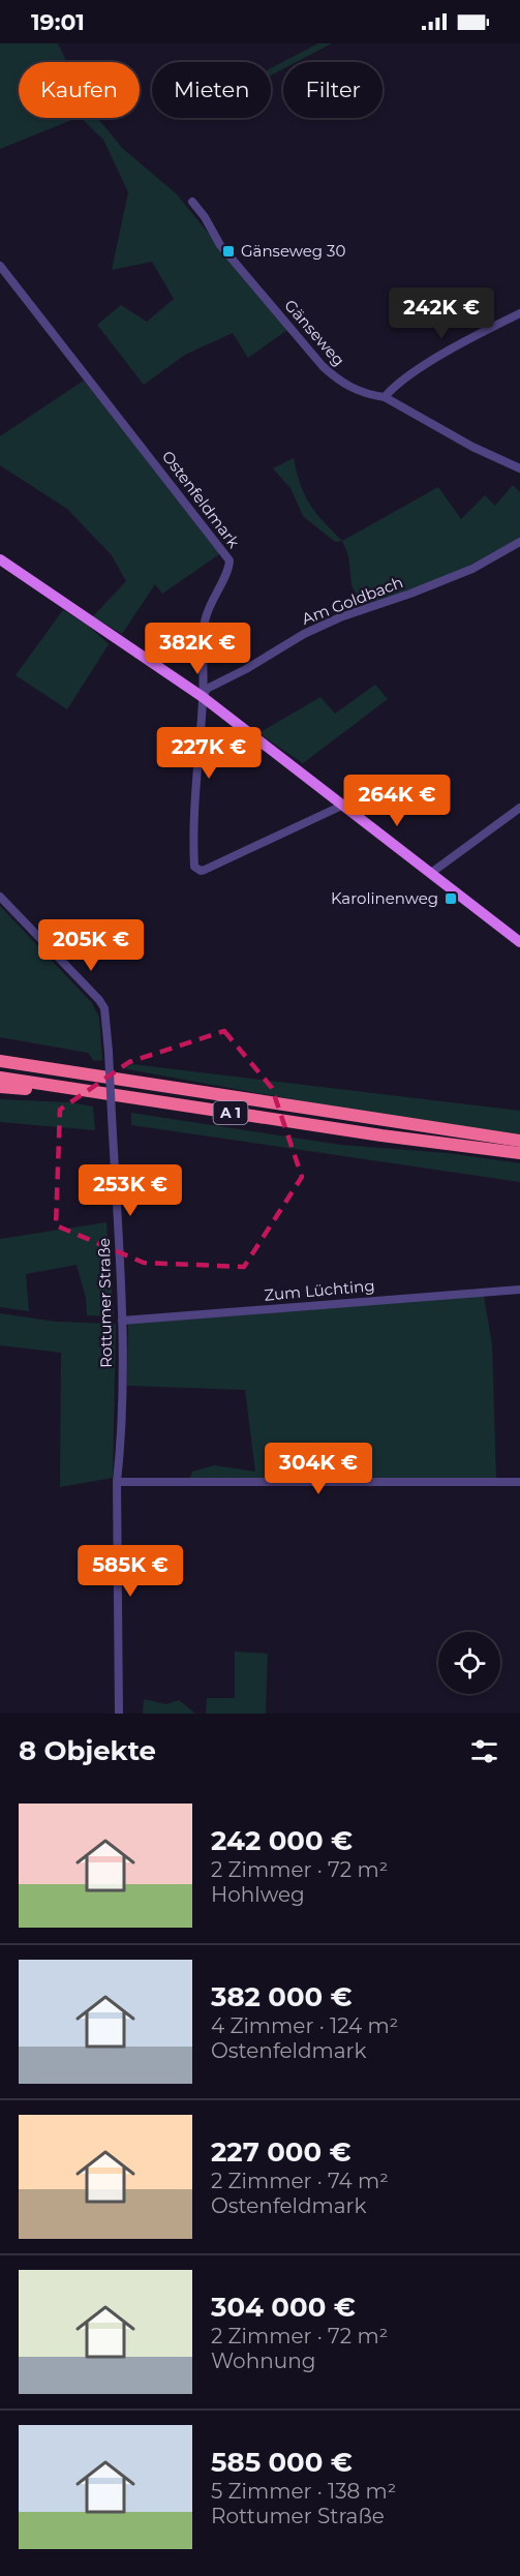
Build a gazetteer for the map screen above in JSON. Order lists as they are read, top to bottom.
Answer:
{
  "streets": {
    "highway": ["A 1"],
    "street": [
      "Gänseweg",
      "Ostenfeldmark",
      "Am Goldbach",
      "Zum Lüchting",
      "Rottumer Straße"
    ]
  },
  "crossings": [
    ["Ostenfeldmark", "Am Goldbach"],
    ["Zum Lüchting", "Rottumer Straße"]
  ],
  "places": {
    "transit": ["Gänseweg 30", "Karolinenweg"]
  },
  "page": {
    "status": "19:01",
    "chip": ["Kaufen", "Mieten", "Filter"],
    "price": [
      "242K €",
      "382K €",
      "227K €",
      "264K €",
      "205K €",
      "253K €",
      "304K €",
      "585K €"
    ],
    "heading": "8 Objekte",
    "list": [
      {
        "name": "242 000 €",
        "note": "2 Zimmer · 72 m² · Hohlweg"
      },
      {
        "name": "382 000 €",
        "note": "4 Zimmer · 124 m² · Ostenfeldmark"
      },
      {
        "name": "227 000 €",
        "note": "2 Zimmer · 74 m² · Ostenfeldmark"
      },
      {
        "name": "304 000 €",
        "note": "2 Zimmer · 72 m² · Wohnung"
      },
      {
        "name": "585 000 €",
        "note": "5 Zimmer · 138 m² · Rottumer Straße"
      }
    ]
  }
}
